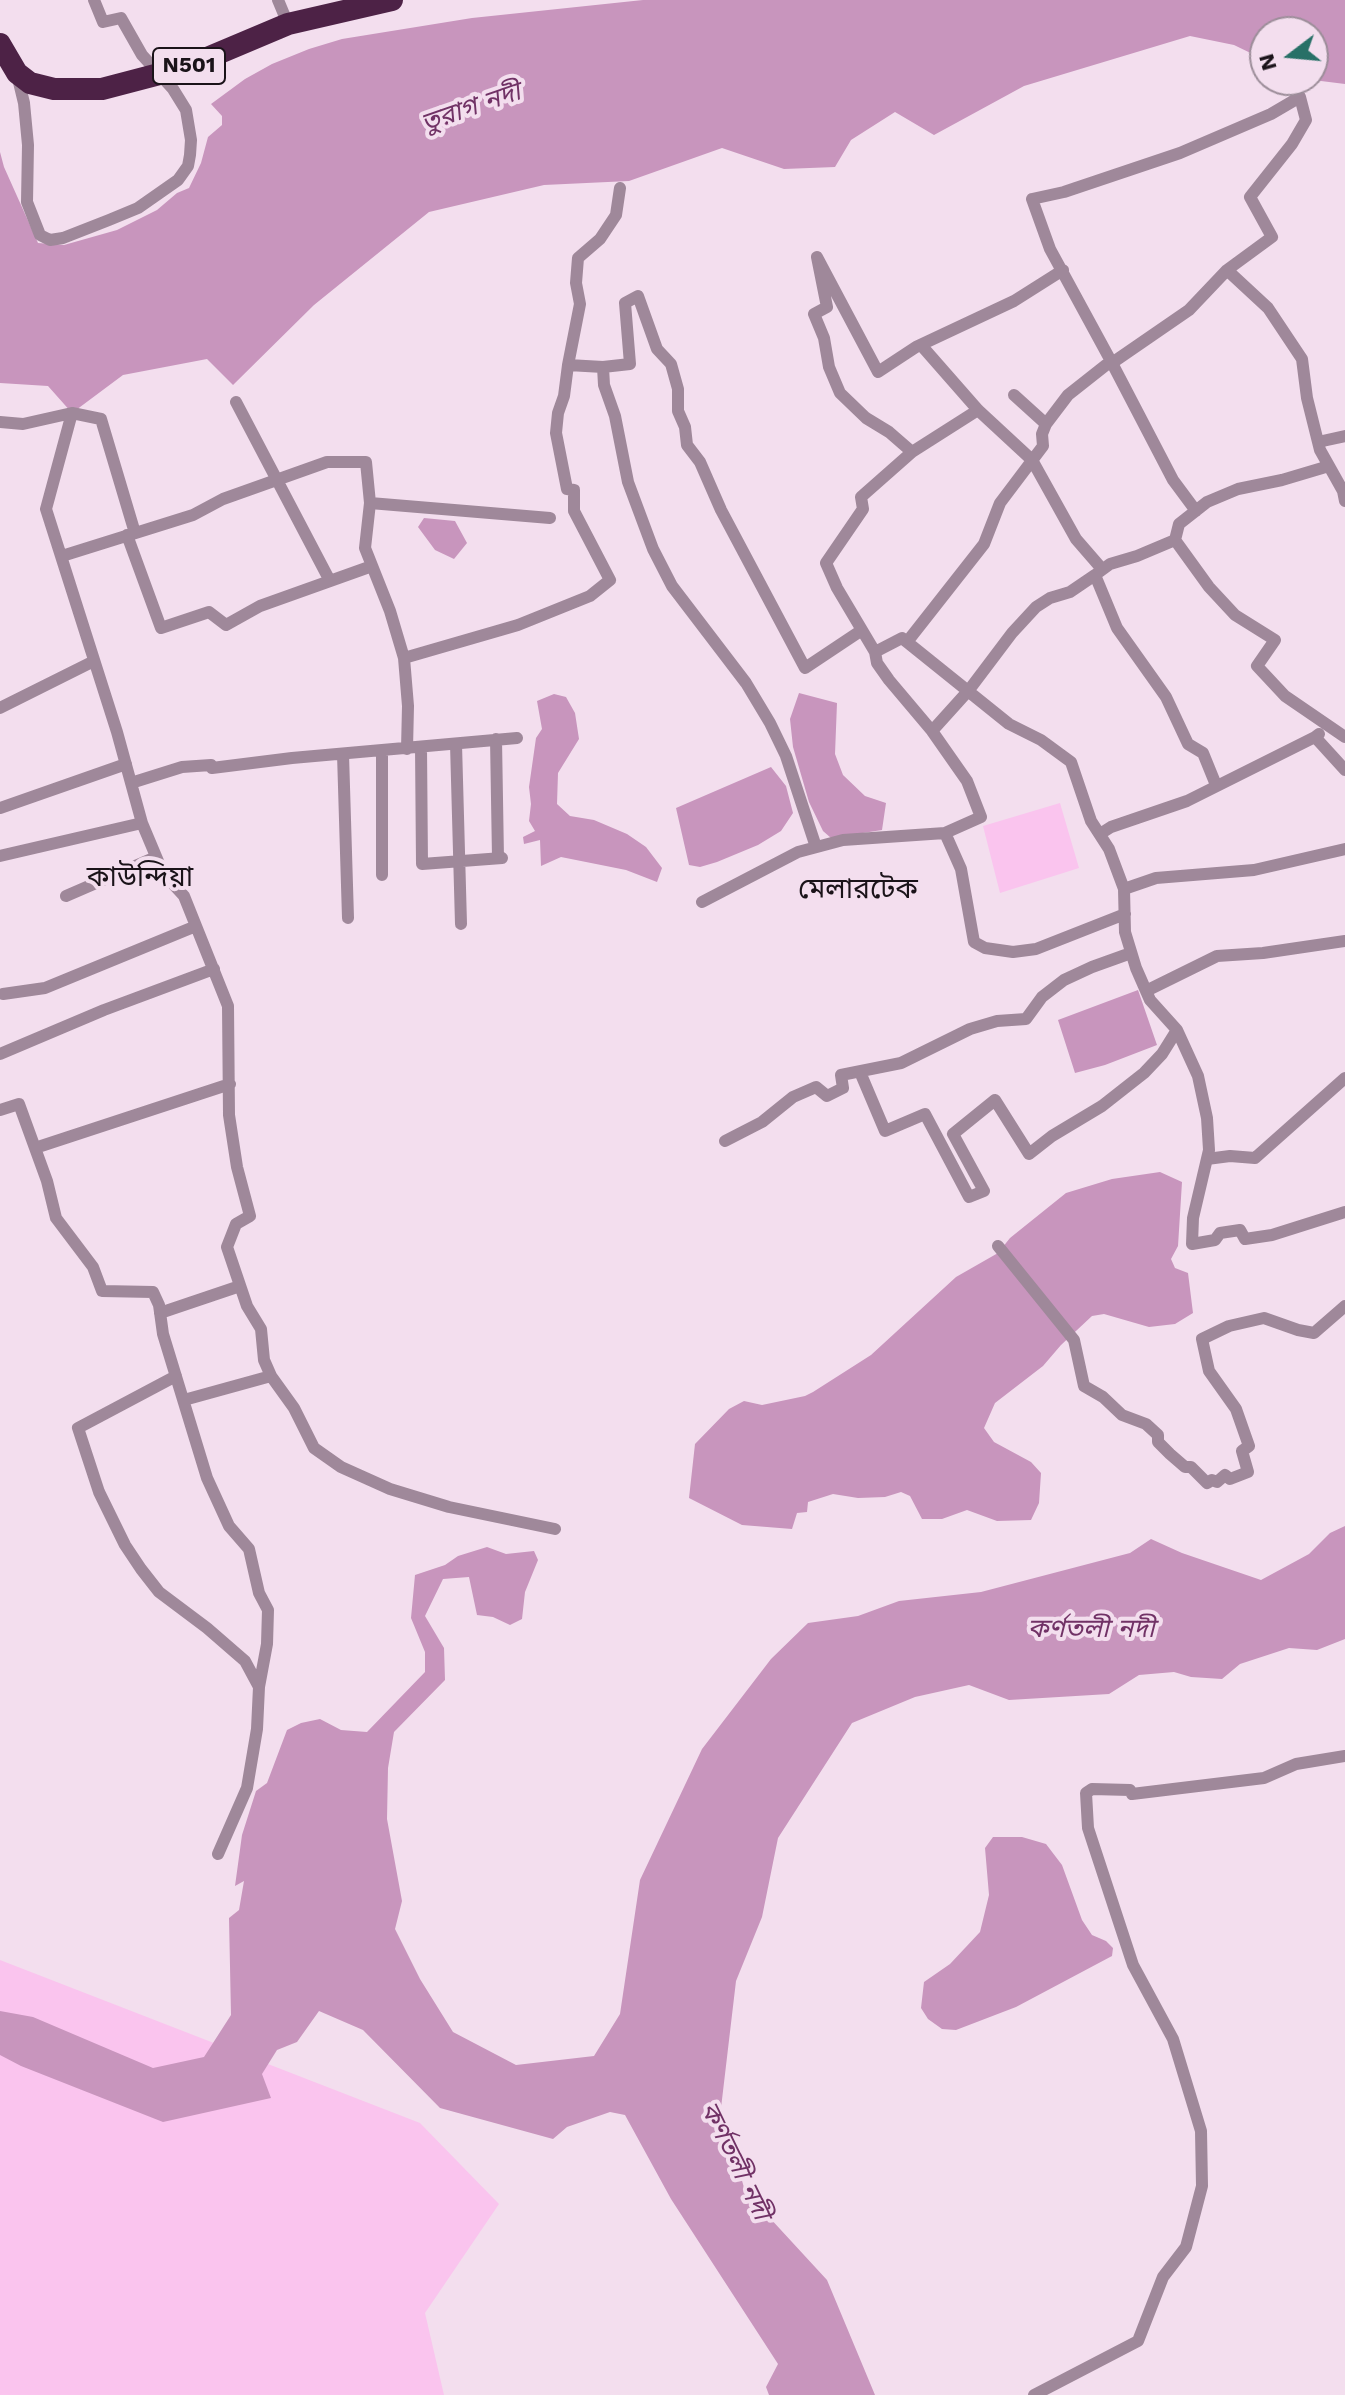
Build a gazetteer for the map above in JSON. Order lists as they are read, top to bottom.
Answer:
{
  "streets": {
    "highway": ["N501"]
  },
  "districts": ["কাউন্দিয়া", "মেলারটেক"],
  "water": ["তুরাগ নদী", "কর্ণতলী নদী"],
  "north": "left"
}
